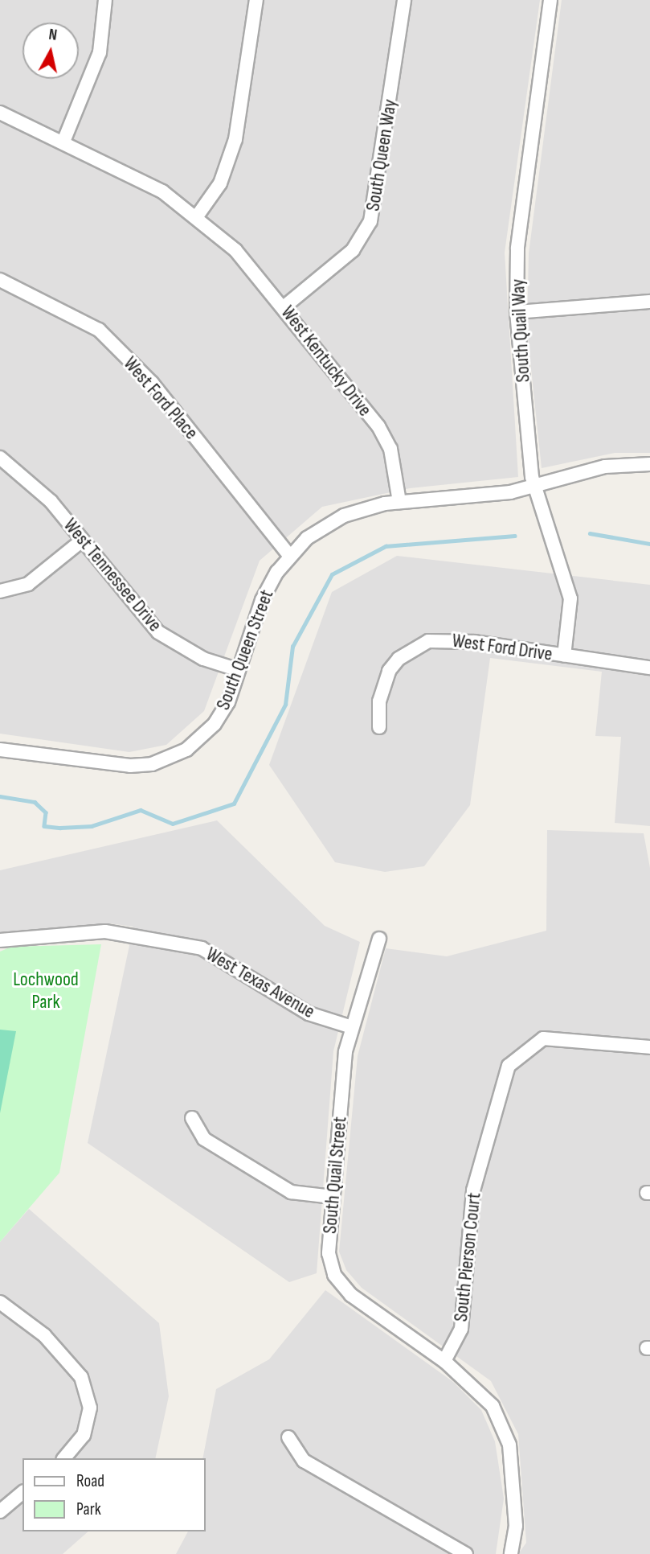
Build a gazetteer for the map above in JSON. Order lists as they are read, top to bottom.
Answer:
{
  "streets": {
    "street": [
      "South Queen Way",
      "South Quail Way",
      "West Kentucky Drive",
      "West Ford Place",
      "West Tennessee Drive",
      "West Ford Drive",
      "South Queen Street",
      "West Texas Avenue",
      "South Quail Street",
      "South Pierson Court"
    ]
  },
  "crossings": [
    ["South Queen Way", "West Kentucky Drive"],
    ["South Quail Way", "West Ford Drive"],
    ["West Kentucky Drive", "South Queen Street"],
    ["West Ford Place", "South Queen Street"],
    ["West Tennessee Drive", "South Queen Street"],
    ["West Texas Avenue", "South Quail Street"],
    ["South Quail Street", "South Pierson Court"]
  ],
  "parks": ["Lochwood Park"],
  "legend": ["Road", "Park"],
  "north": "top"
}
